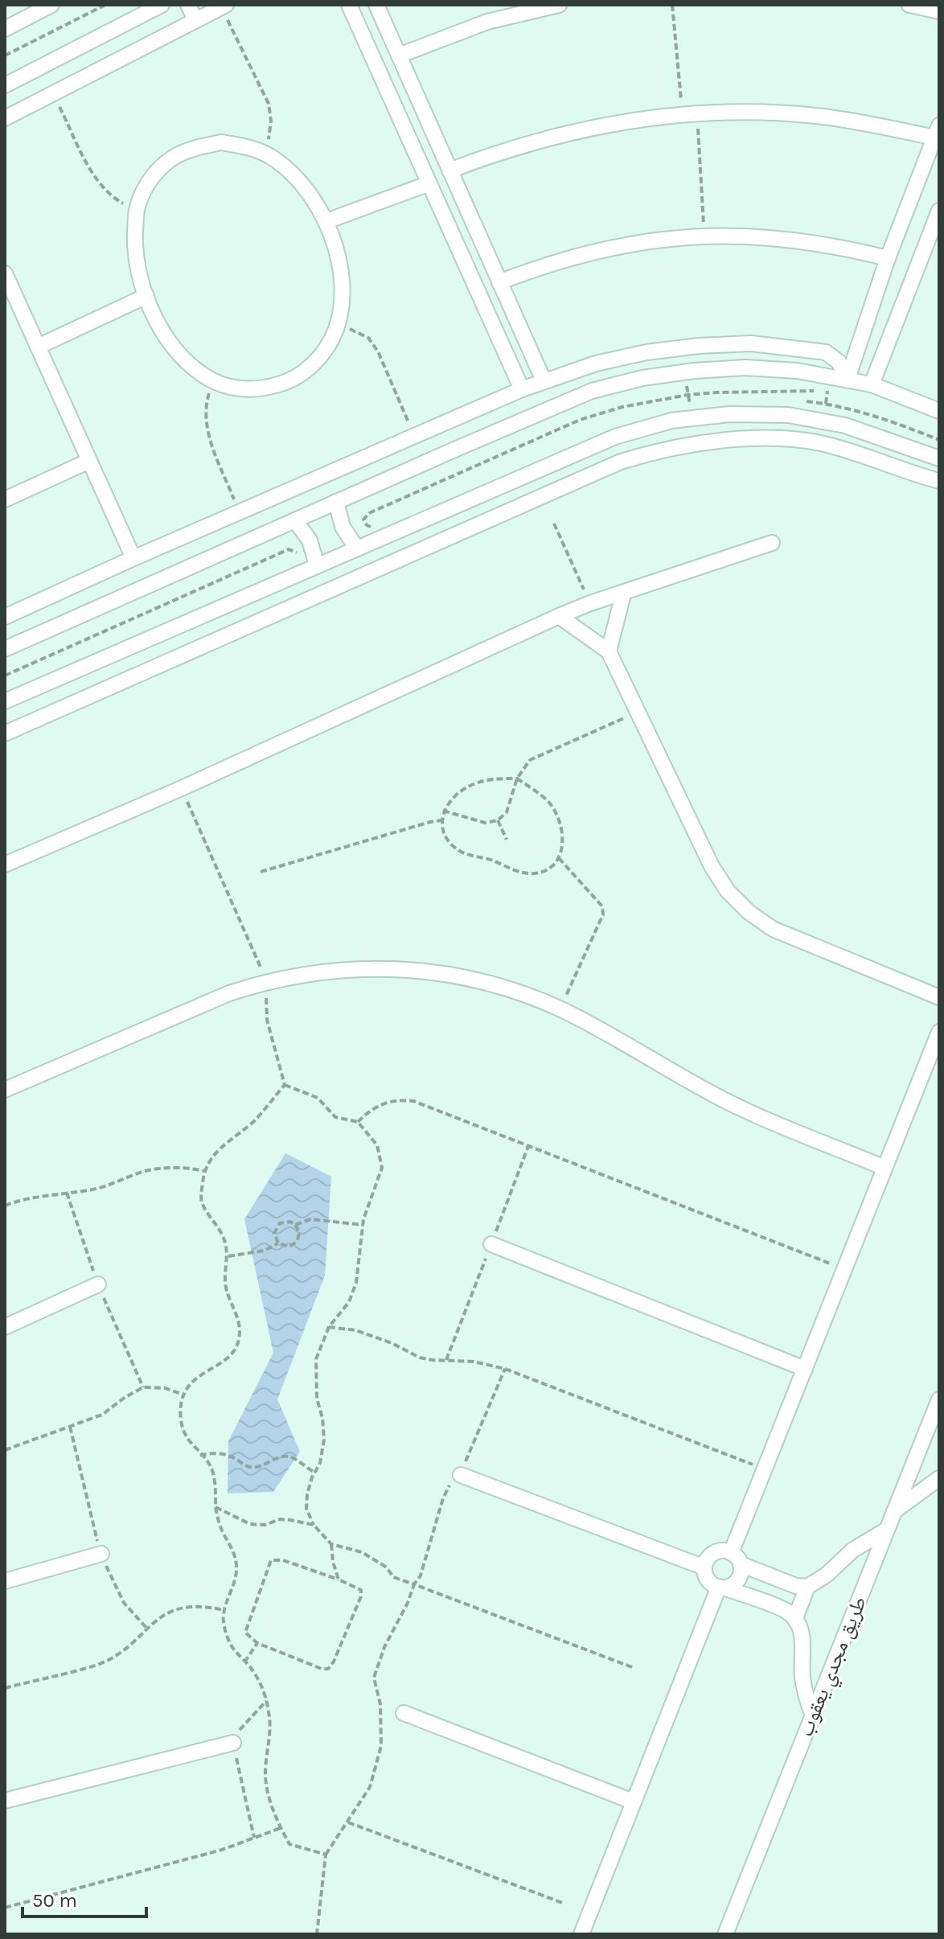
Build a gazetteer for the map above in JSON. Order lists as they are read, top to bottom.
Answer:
{
  "streets": {
    "street": ["طريق مجدي يعقوب"]
  },
  "scale_bar": "50 m"
}
